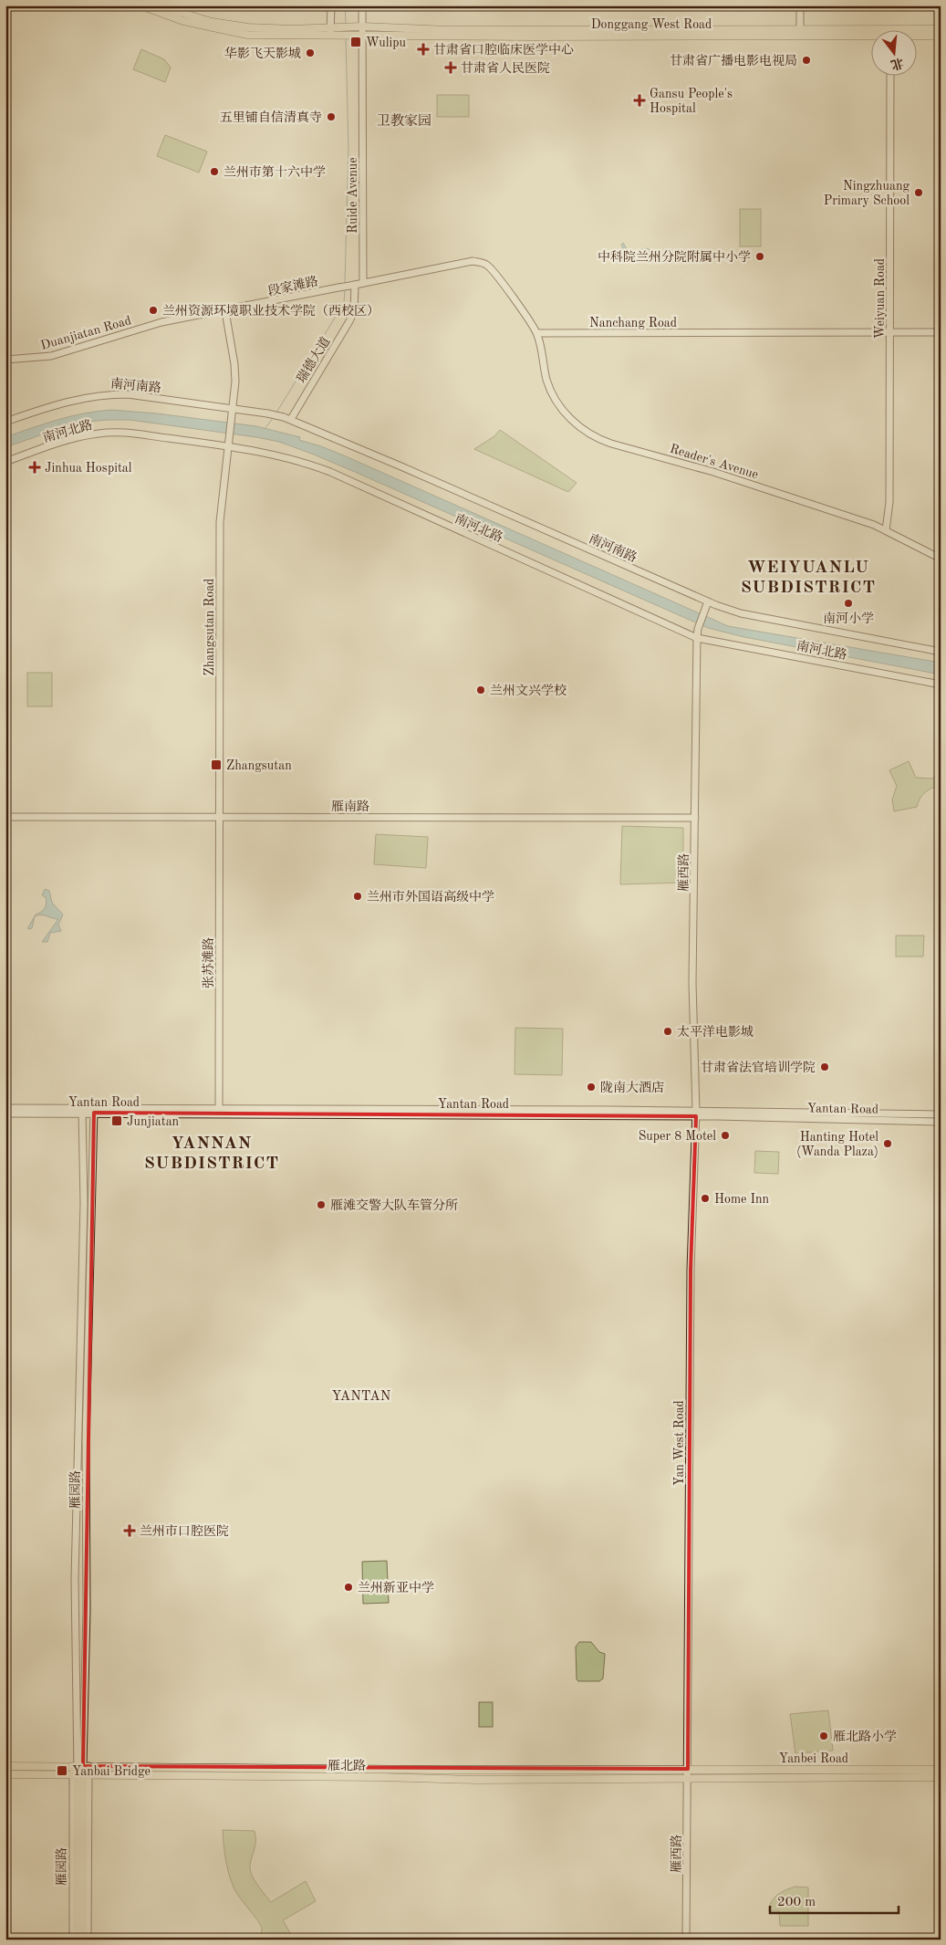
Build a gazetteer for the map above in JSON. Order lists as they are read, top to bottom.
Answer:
{
  "streets": {
    "main road": [
      "Donggang West Road",
      "段家滩路",
      "Weiyuan Road",
      "Nanchang Road",
      "Duanjiatan Road",
      "瑞德大道",
      "南河南路",
      "南河北路",
      "Reader's Avenue",
      "Zhangsutan Road",
      "雁南路",
      "雁西路",
      "张苏滩路",
      "Yantan Road",
      "Yan West Road",
      "雁园路",
      "Yanbei Road",
      "雁北路"
    ]
  },
  "crossings": [
    ["段家滩路", "Duanjiatan Road"],
    ["段家滩路", "瑞德大道"],
    ["Weiyuan Road", "Nanchang Road"],
    ["Weiyuan Road", "Reader's Avenue"],
    ["Nanchang Road", "Reader's Avenue"],
    ["瑞德大道", "南河南路"],
    ["南河南路", "Zhangsutan Road"],
    ["南河南路", "雁西路"],
    ["南河北路", "Zhangsutan Road"],
    ["南河北路", "雁西路"],
    ["Zhangsutan Road", "雁南路"],
    ["Zhangsutan Road", "张苏滩路"],
    ["雁南路", "雁西路"],
    ["雁南路", "张苏滩路"],
    ["雁西路", "Yantan Road"],
    ["雁西路", "Yan West Road"],
    ["雁西路", "Yanbei Road"],
    ["雁西路", "雁北路"],
    ["张苏滩路", "Yantan Road"],
    ["Yantan Road", "Yan West Road"],
    ["Yantan Road", "雁园路"],
    ["Yan West Road", "Yanbei Road"],
    ["Yan West Road", "雁北路"],
    ["雁园路", "雁北路"],
    ["Yanbei Road", "雁北路"]
  ],
  "districts": [
    "卫教家园",
    "WEIYUANLU SUBDISTRICT",
    "YANNAN SUBDISTRICT",
    "YANTAN"
  ],
  "places": {
    "transit": [
      "Wulipu",
      "Zhangsutan",
      "Junjiatan",
      "Yanbai Bridge"
    ],
    "health": [
      "甘肃省口腔临床医学中心",
      "甘肃省人民医院",
      "Gansu People's Hospital",
      "Jinhua Hospital",
      "兰州市口腔医院"
    ],
    "other": [
      "华影飞天影城",
      "甘肃省广播电影电视局",
      "五里铺自信清真寺",
      "兰州市第十六中学",
      "Ningzhuang Primary School",
      "中科院兰州分院附属中小学",
      "兰州资源环境职业技术学院（西校区）",
      "南河小学",
      "兰州文兴学校",
      "兰州市外国语高级中学",
      "太平洋电影城",
      "甘肃省法官培训学院",
      "陇南大酒店",
      "Super 8 Motel",
      "Hanting Hotel (Wanda Plaza)",
      "Home Inn",
      "雁滩交警大队车管分所",
      "兰州新亚中学",
      "雁北路小学"
    ]
  },
  "scale_bar": "200 m",
  "north": "bottom"
}
